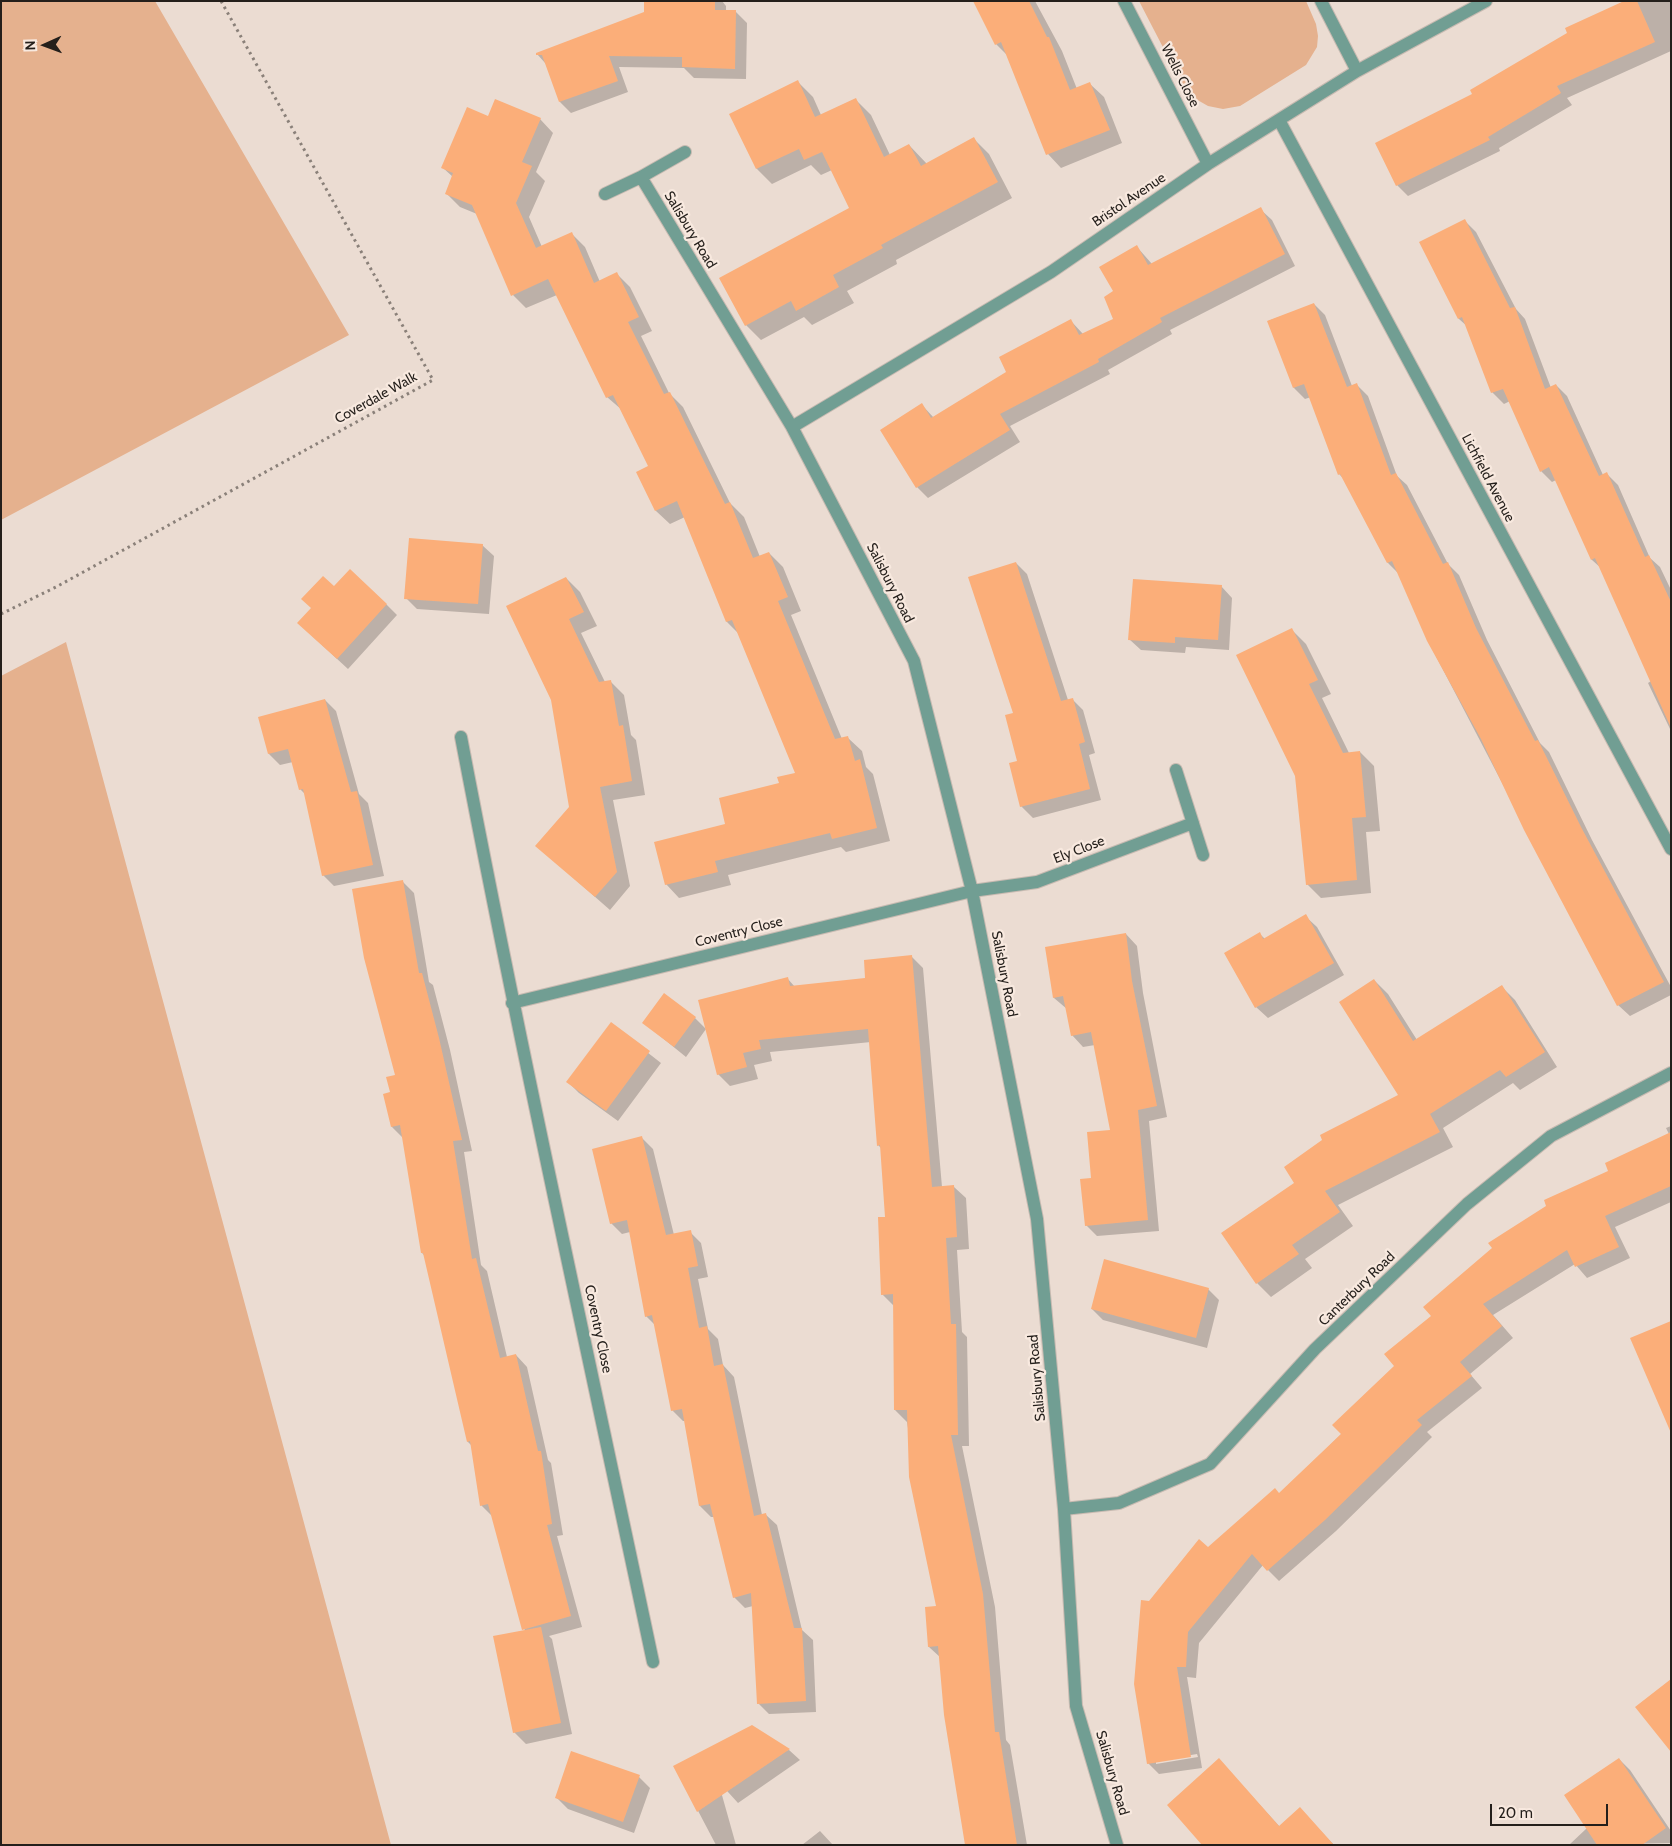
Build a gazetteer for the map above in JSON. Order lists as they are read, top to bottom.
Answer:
{
  "streets": {
    "street": [
      "Wells Close",
      "Bristol Avenue",
      "Salisbury Road",
      "Lichfield Avenue",
      "Ely Close",
      "Coventry Close",
      "Canterbury Road"
    ],
    "path": ["Coverdale Walk"]
  },
  "crossings": [
    ["Wells Close", "Bristol Avenue"],
    ["Bristol Avenue", "Salisbury Road"],
    ["Bristol Avenue", "Lichfield Avenue"],
    ["Salisbury Road", "Ely Close"],
    ["Salisbury Road", "Coventry Close"],
    ["Salisbury Road", "Canterbury Road"],
    ["Ely Close", "Coventry Close"]
  ],
  "scale_bar": "20 m",
  "north": "left"
}
